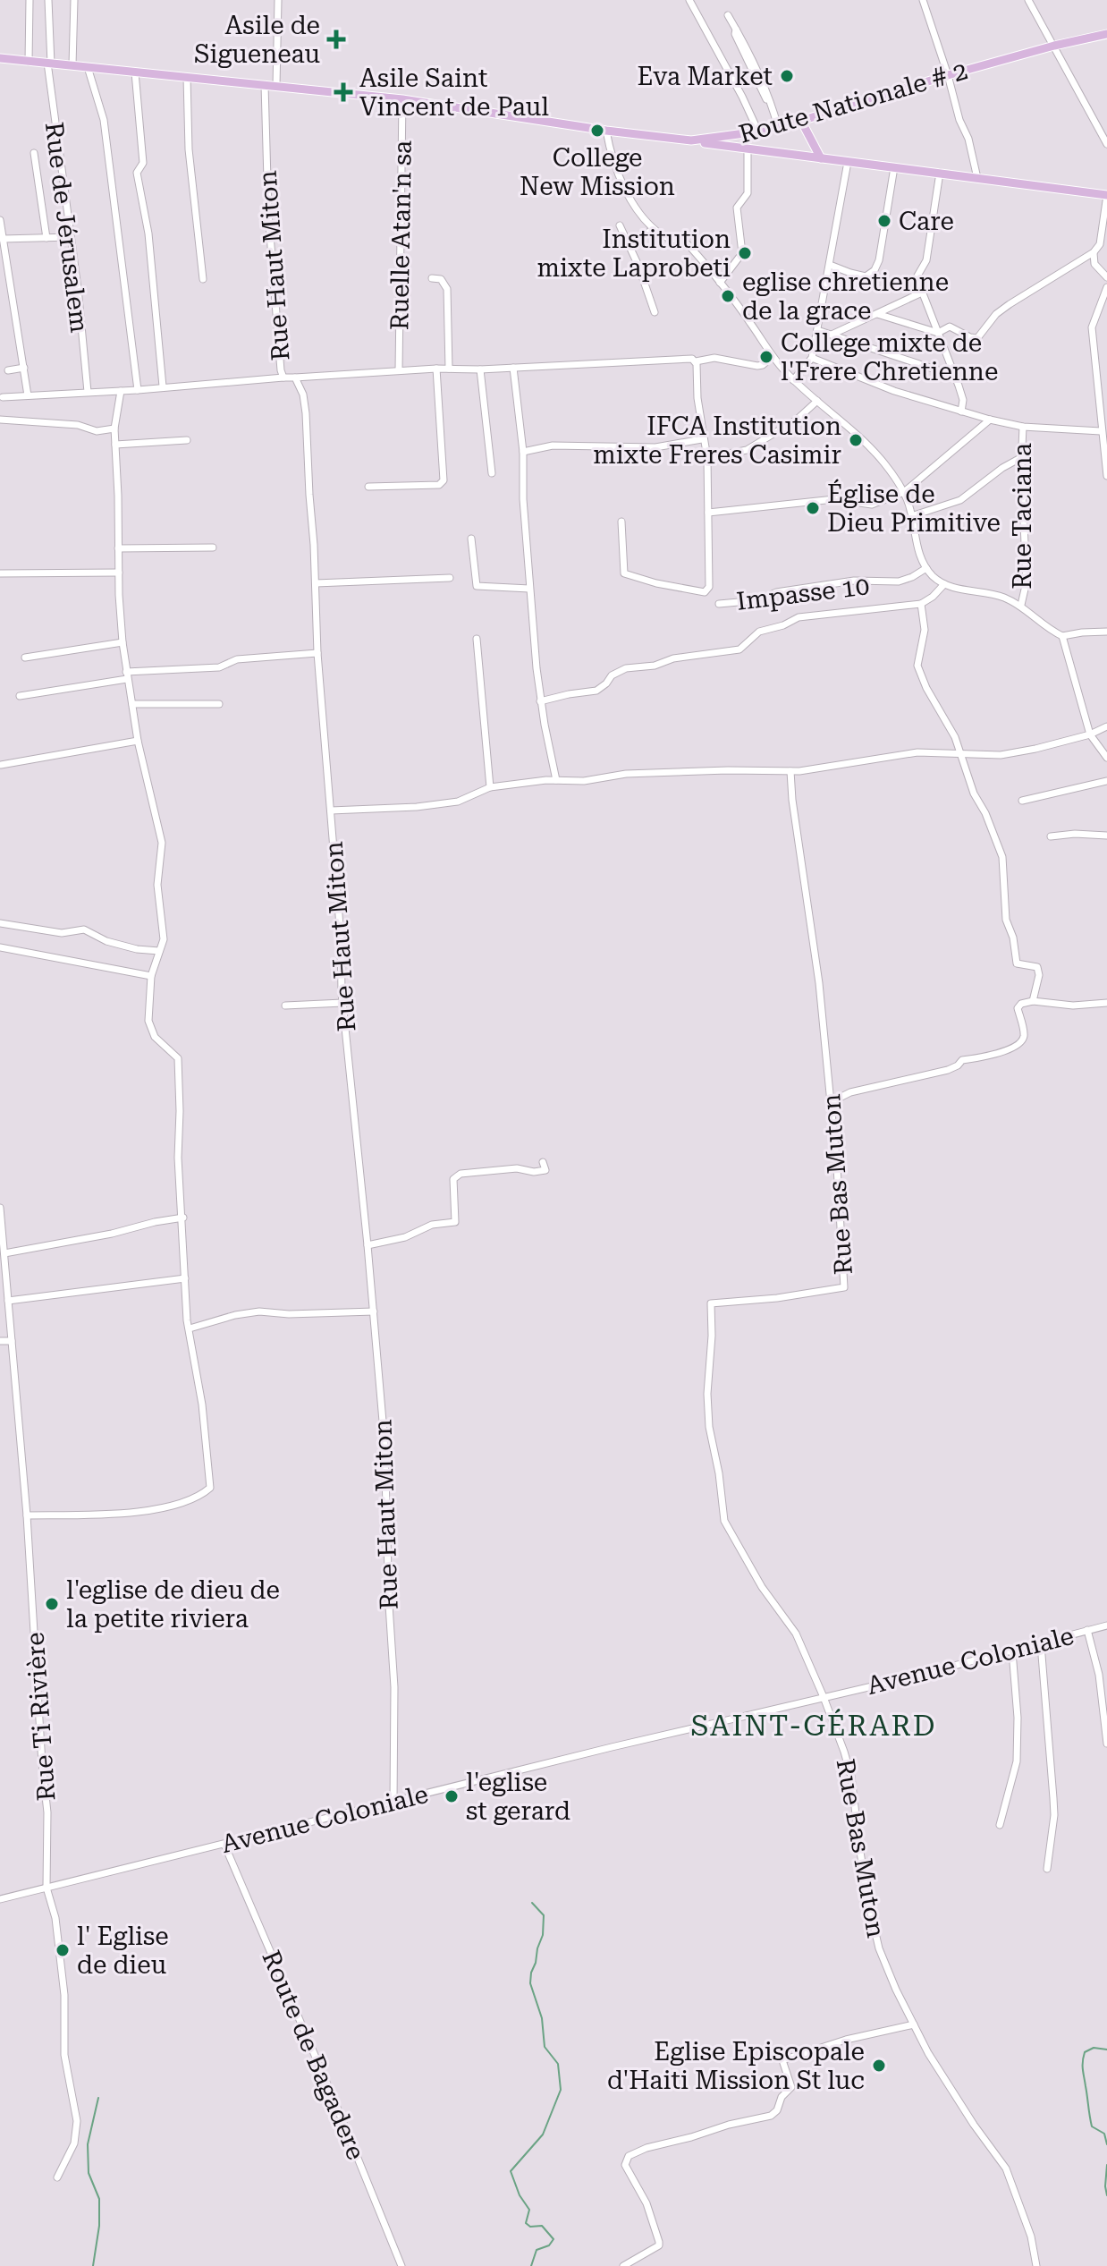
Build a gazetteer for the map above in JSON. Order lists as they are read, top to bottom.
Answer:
{
  "streets": {
    "main road": ["Route Nationale # 2"],
    "street": [
      "Rue de Jérusalem",
      "Ruelle Atan'n sa",
      "Rue Haut Miton",
      "Rue Taciana",
      "Impasse 10",
      "Rue Bas Muton",
      "Avenue Coloniale",
      "Rue Ti Rivière",
      "Route de Bagadere"
    ]
  },
  "crossings": [
    ["Route Nationale # 2", "Rue de Jérusalem"],
    ["Route Nationale # 2", "Ruelle Atan'n sa"],
    ["Route Nationale # 2", "Rue Haut Miton"],
    ["Rue Haut Miton", "Avenue Coloniale"],
    ["Rue Bas Muton", "Avenue Coloniale"],
    ["Avenue Coloniale", "Rue Ti Rivière"],
    ["Avenue Coloniale", "Route de Bagadere"]
  ],
  "districts": ["SAINT-GÉRARD"],
  "places": {
    "health": ["Asile de Sigueneau", "Asile Saint Vincent de Paul"],
    "other": [
      "Eva Market",
      "College New Mission",
      "Care",
      "Institution mixte Laprobeti",
      "eglise chretienne de la grace",
      "College mixte de l'Frere Chretienne",
      "IFCA Institution mixte Freres Casimir",
      "Église de Dieu Primitive",
      "l'eglise de dieu de la petite riviera",
      "l'eglise st gerard",
      "l' Eglise de dieu",
      "Eglise Episcopale d'Haiti Mission St luc"
    ]
  }
}
